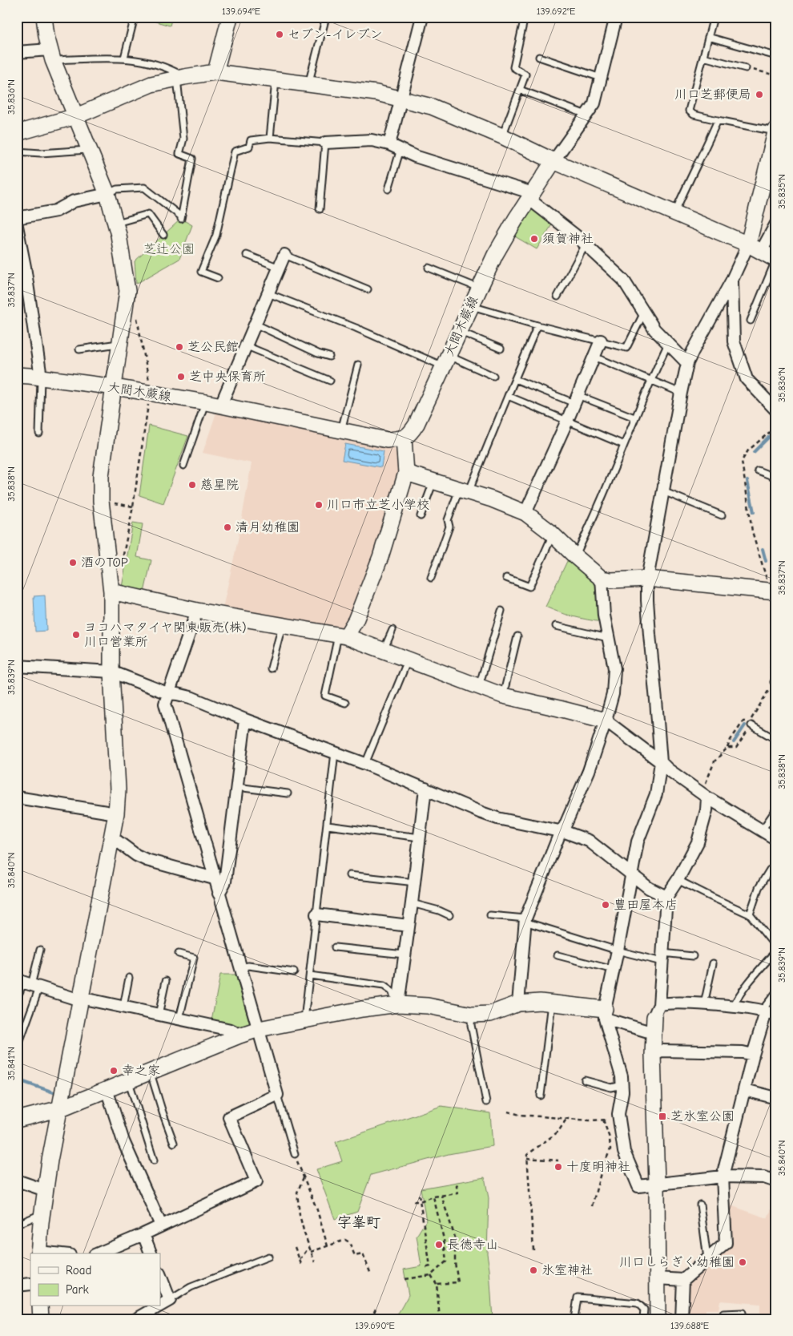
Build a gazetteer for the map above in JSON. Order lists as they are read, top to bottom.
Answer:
{
  "streets": {
    "street": ["大間木蕨線"]
  },
  "districts": ["字峯町"],
  "parks": ["芝辻公園"],
  "places": {
    "other": [
      "セブン-イレブン",
      "川口芝郵便局",
      "須賀神社",
      "芝公民館",
      "芝中央保育所",
      "慈星院",
      "川口市立芝小学校",
      "清月幼稚園",
      "酒のTOP",
      "ヨコハマタイヤ関東販売(株) 川口営業所",
      "豊田屋本店",
      "幸之家",
      "十度明神社",
      "長徳寺山",
      "川口しらぎく幼稚園",
      "氷室神社"
    ],
    "transit": ["芝氷室公園"]
  },
  "legend": ["Road", "Park"],
  "coordinates": [
    "139.694°E",
    "139.692°E",
    "35.836°N",
    "35.835°N",
    "35.837°N",
    "35.838°N",
    "35.839°N",
    "35.840°N",
    "35.841°N",
    "139.690°E",
    "139.688°E"
  ]
}
